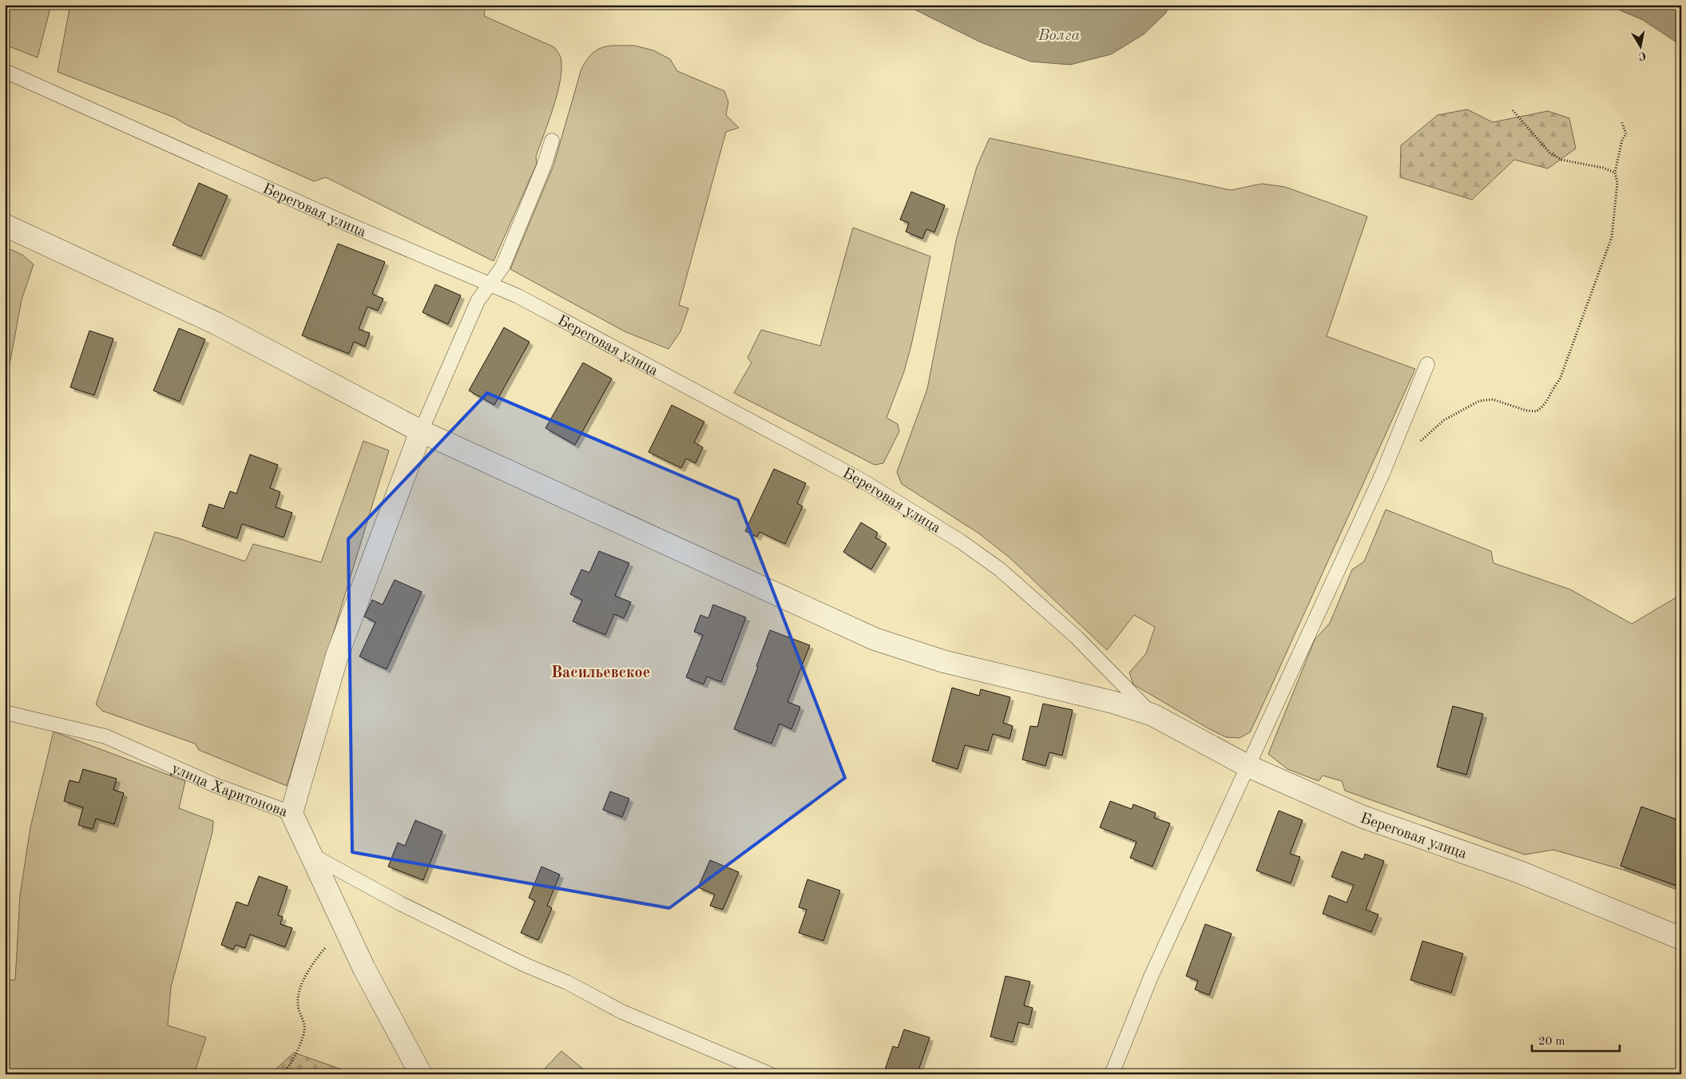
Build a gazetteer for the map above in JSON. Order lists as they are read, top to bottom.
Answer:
{
  "streets": {
    "street": ["Береговая улица", "улица Харитонова"]
  },
  "districts": ["Васильевское"],
  "water": ["Волга"],
  "scale_bar": "20 m",
  "north": "bottom"
}
